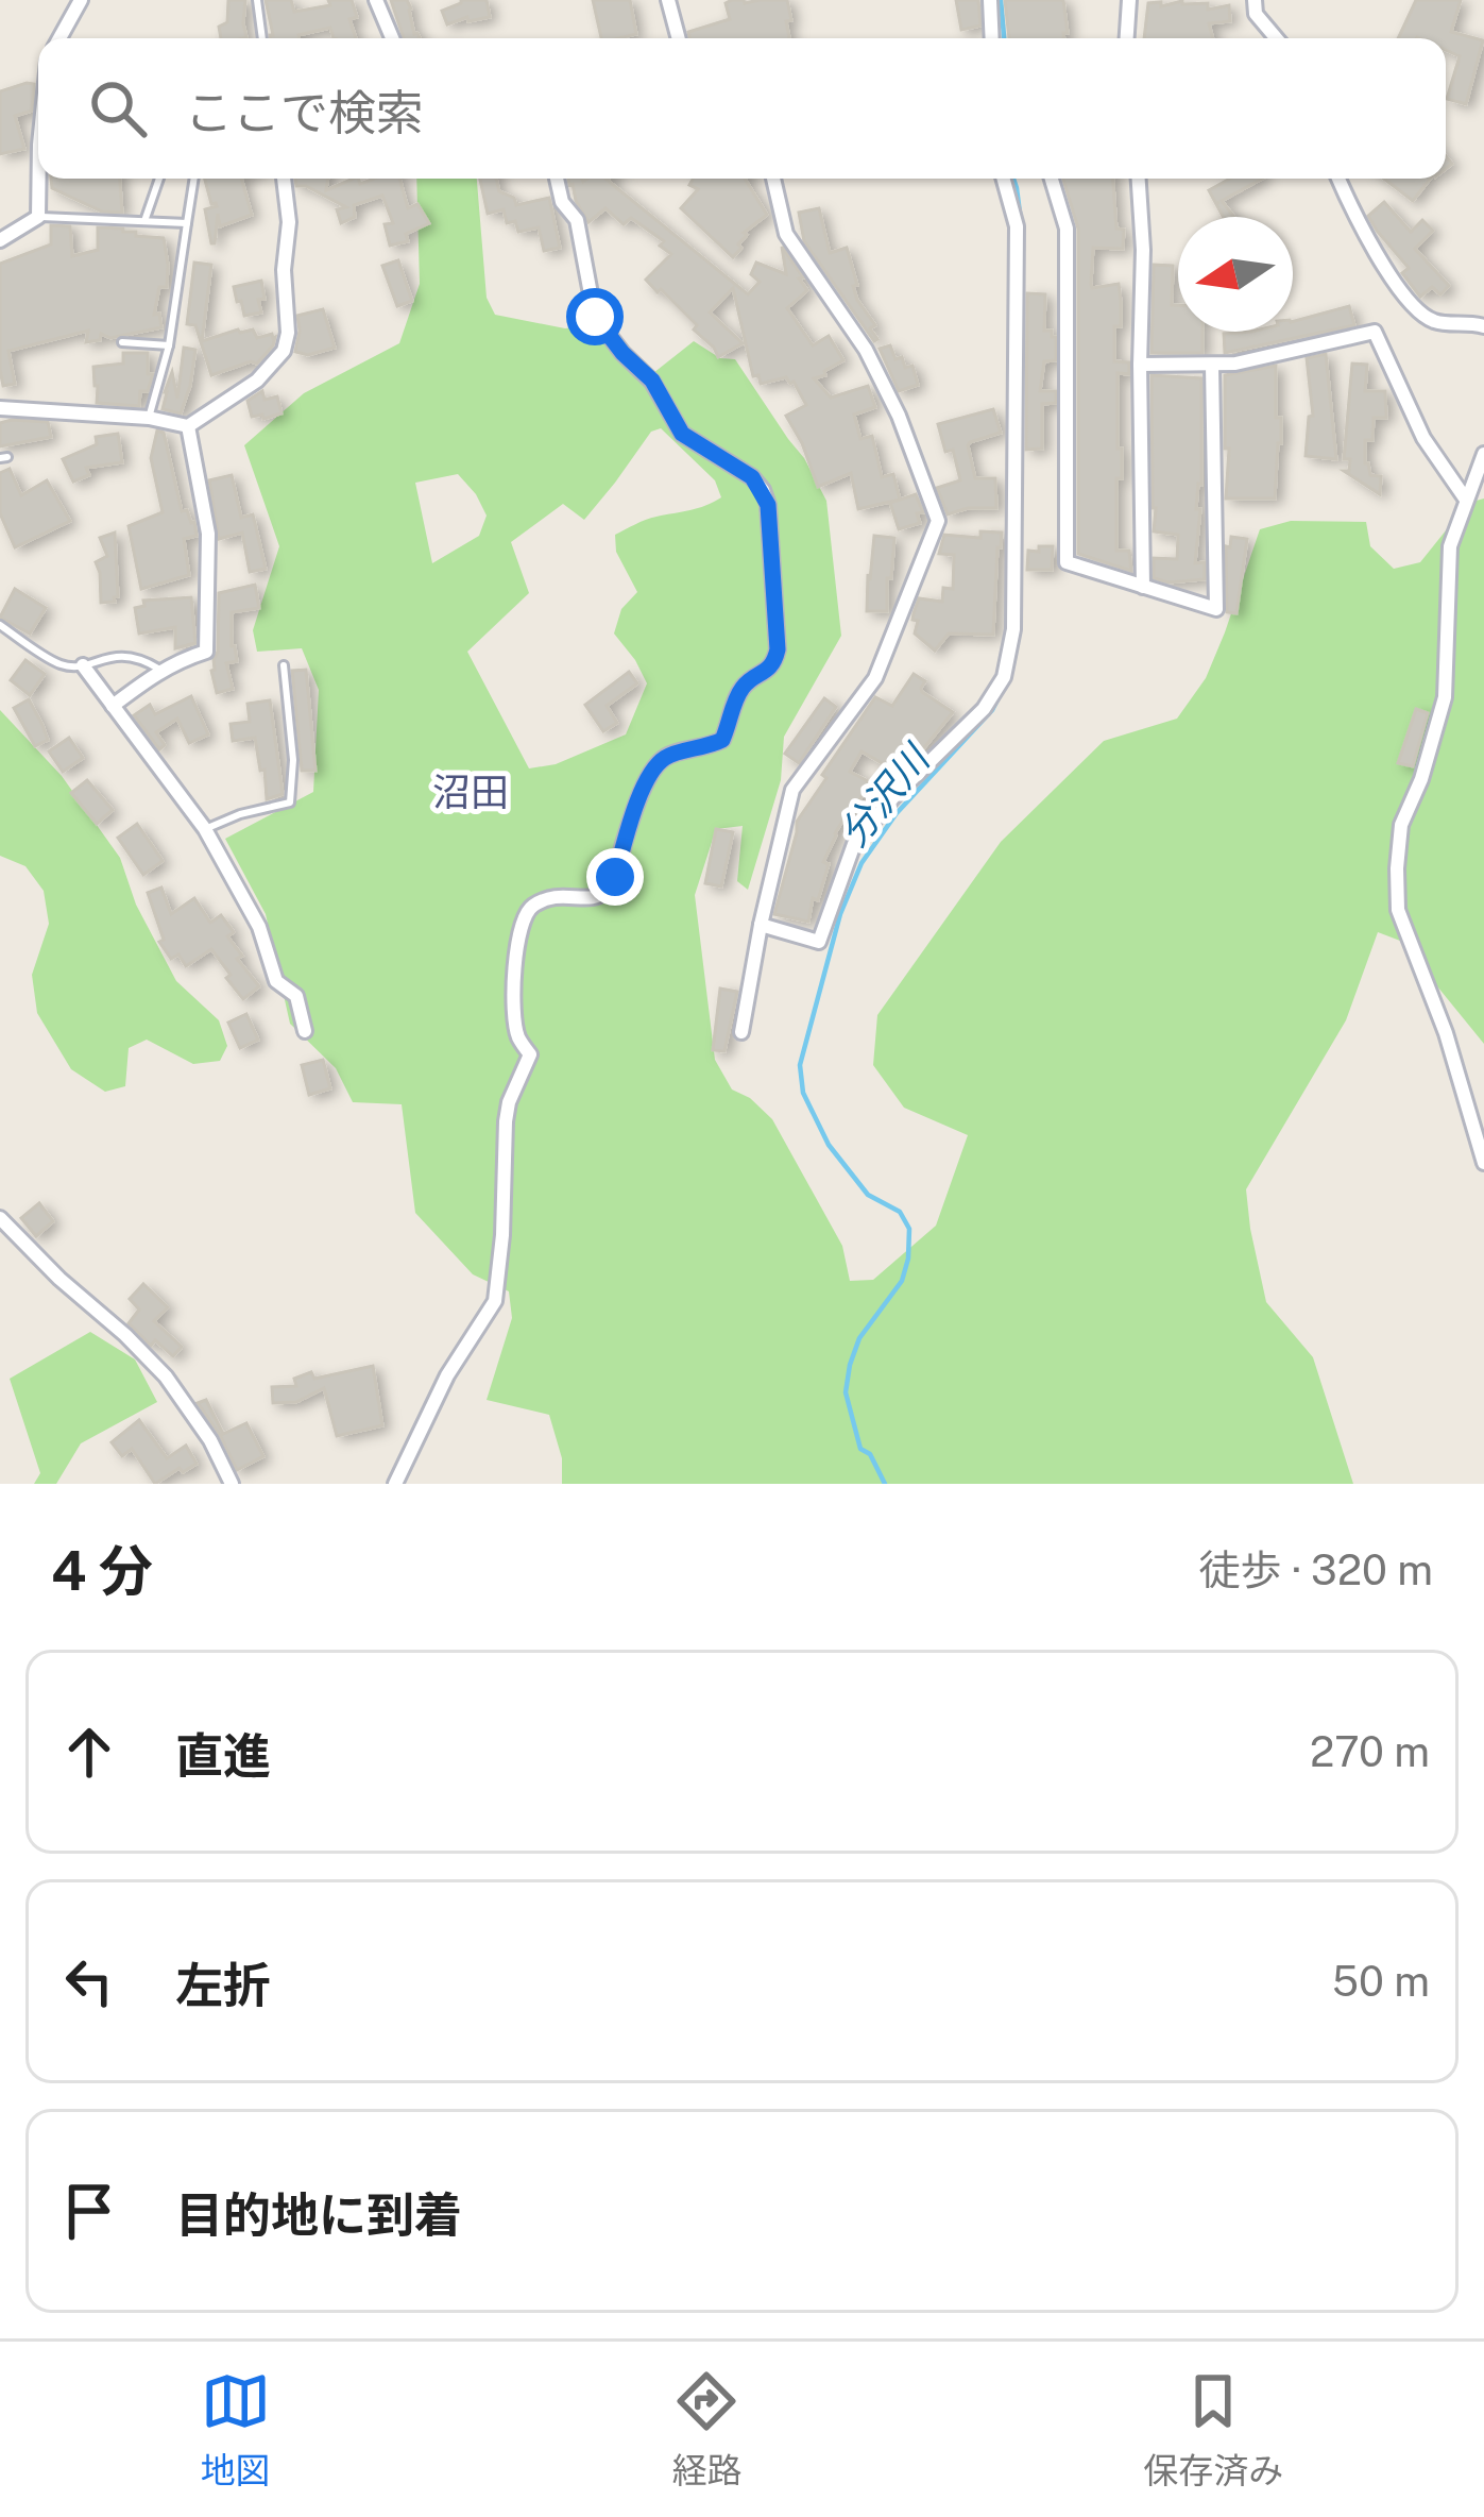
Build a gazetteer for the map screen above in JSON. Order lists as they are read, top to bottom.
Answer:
{
  "districts": ["沼田"],
  "water": ["分沢川"],
  "north": "left",
  "page": {
    "search": "ここで検索",
    "heading": ["4 分", "徒歩 · 320 m"],
    "list": [
      ["直進", "270 m"],
      ["左折", "50 m"],
      "目的地に到着"
    ],
    "nav": ["地図", "経路", "保存済み"]
  }
}
